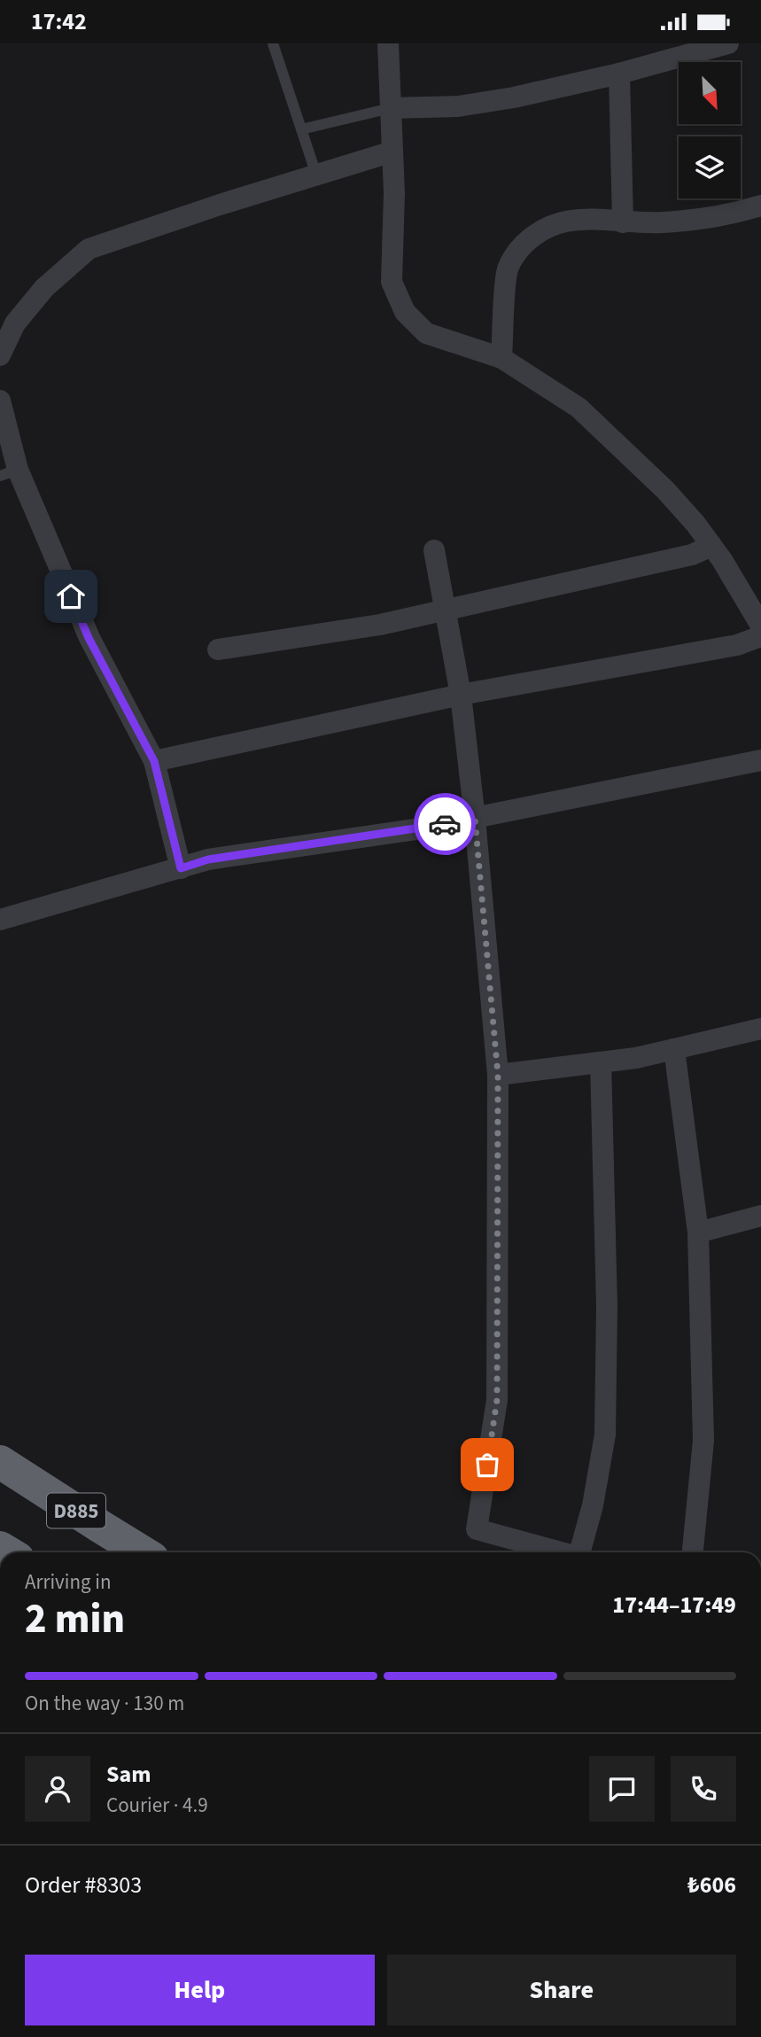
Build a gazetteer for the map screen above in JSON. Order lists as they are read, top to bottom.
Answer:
{
  "streets": {
    "highway": ["D885"]
  },
  "north": "bottom right",
  "page": {
    "status": "17:42",
    "heading": ["2 min", "Arriving in", "17:44–17:49"],
    "panel": [
      "Sam",
      "Courier · 4.9",
      "Order #8303",
      "₺606"
    ],
    "bar": "On the way · 130 m",
    "buttons": ["Help", "Share"]
  }
}
